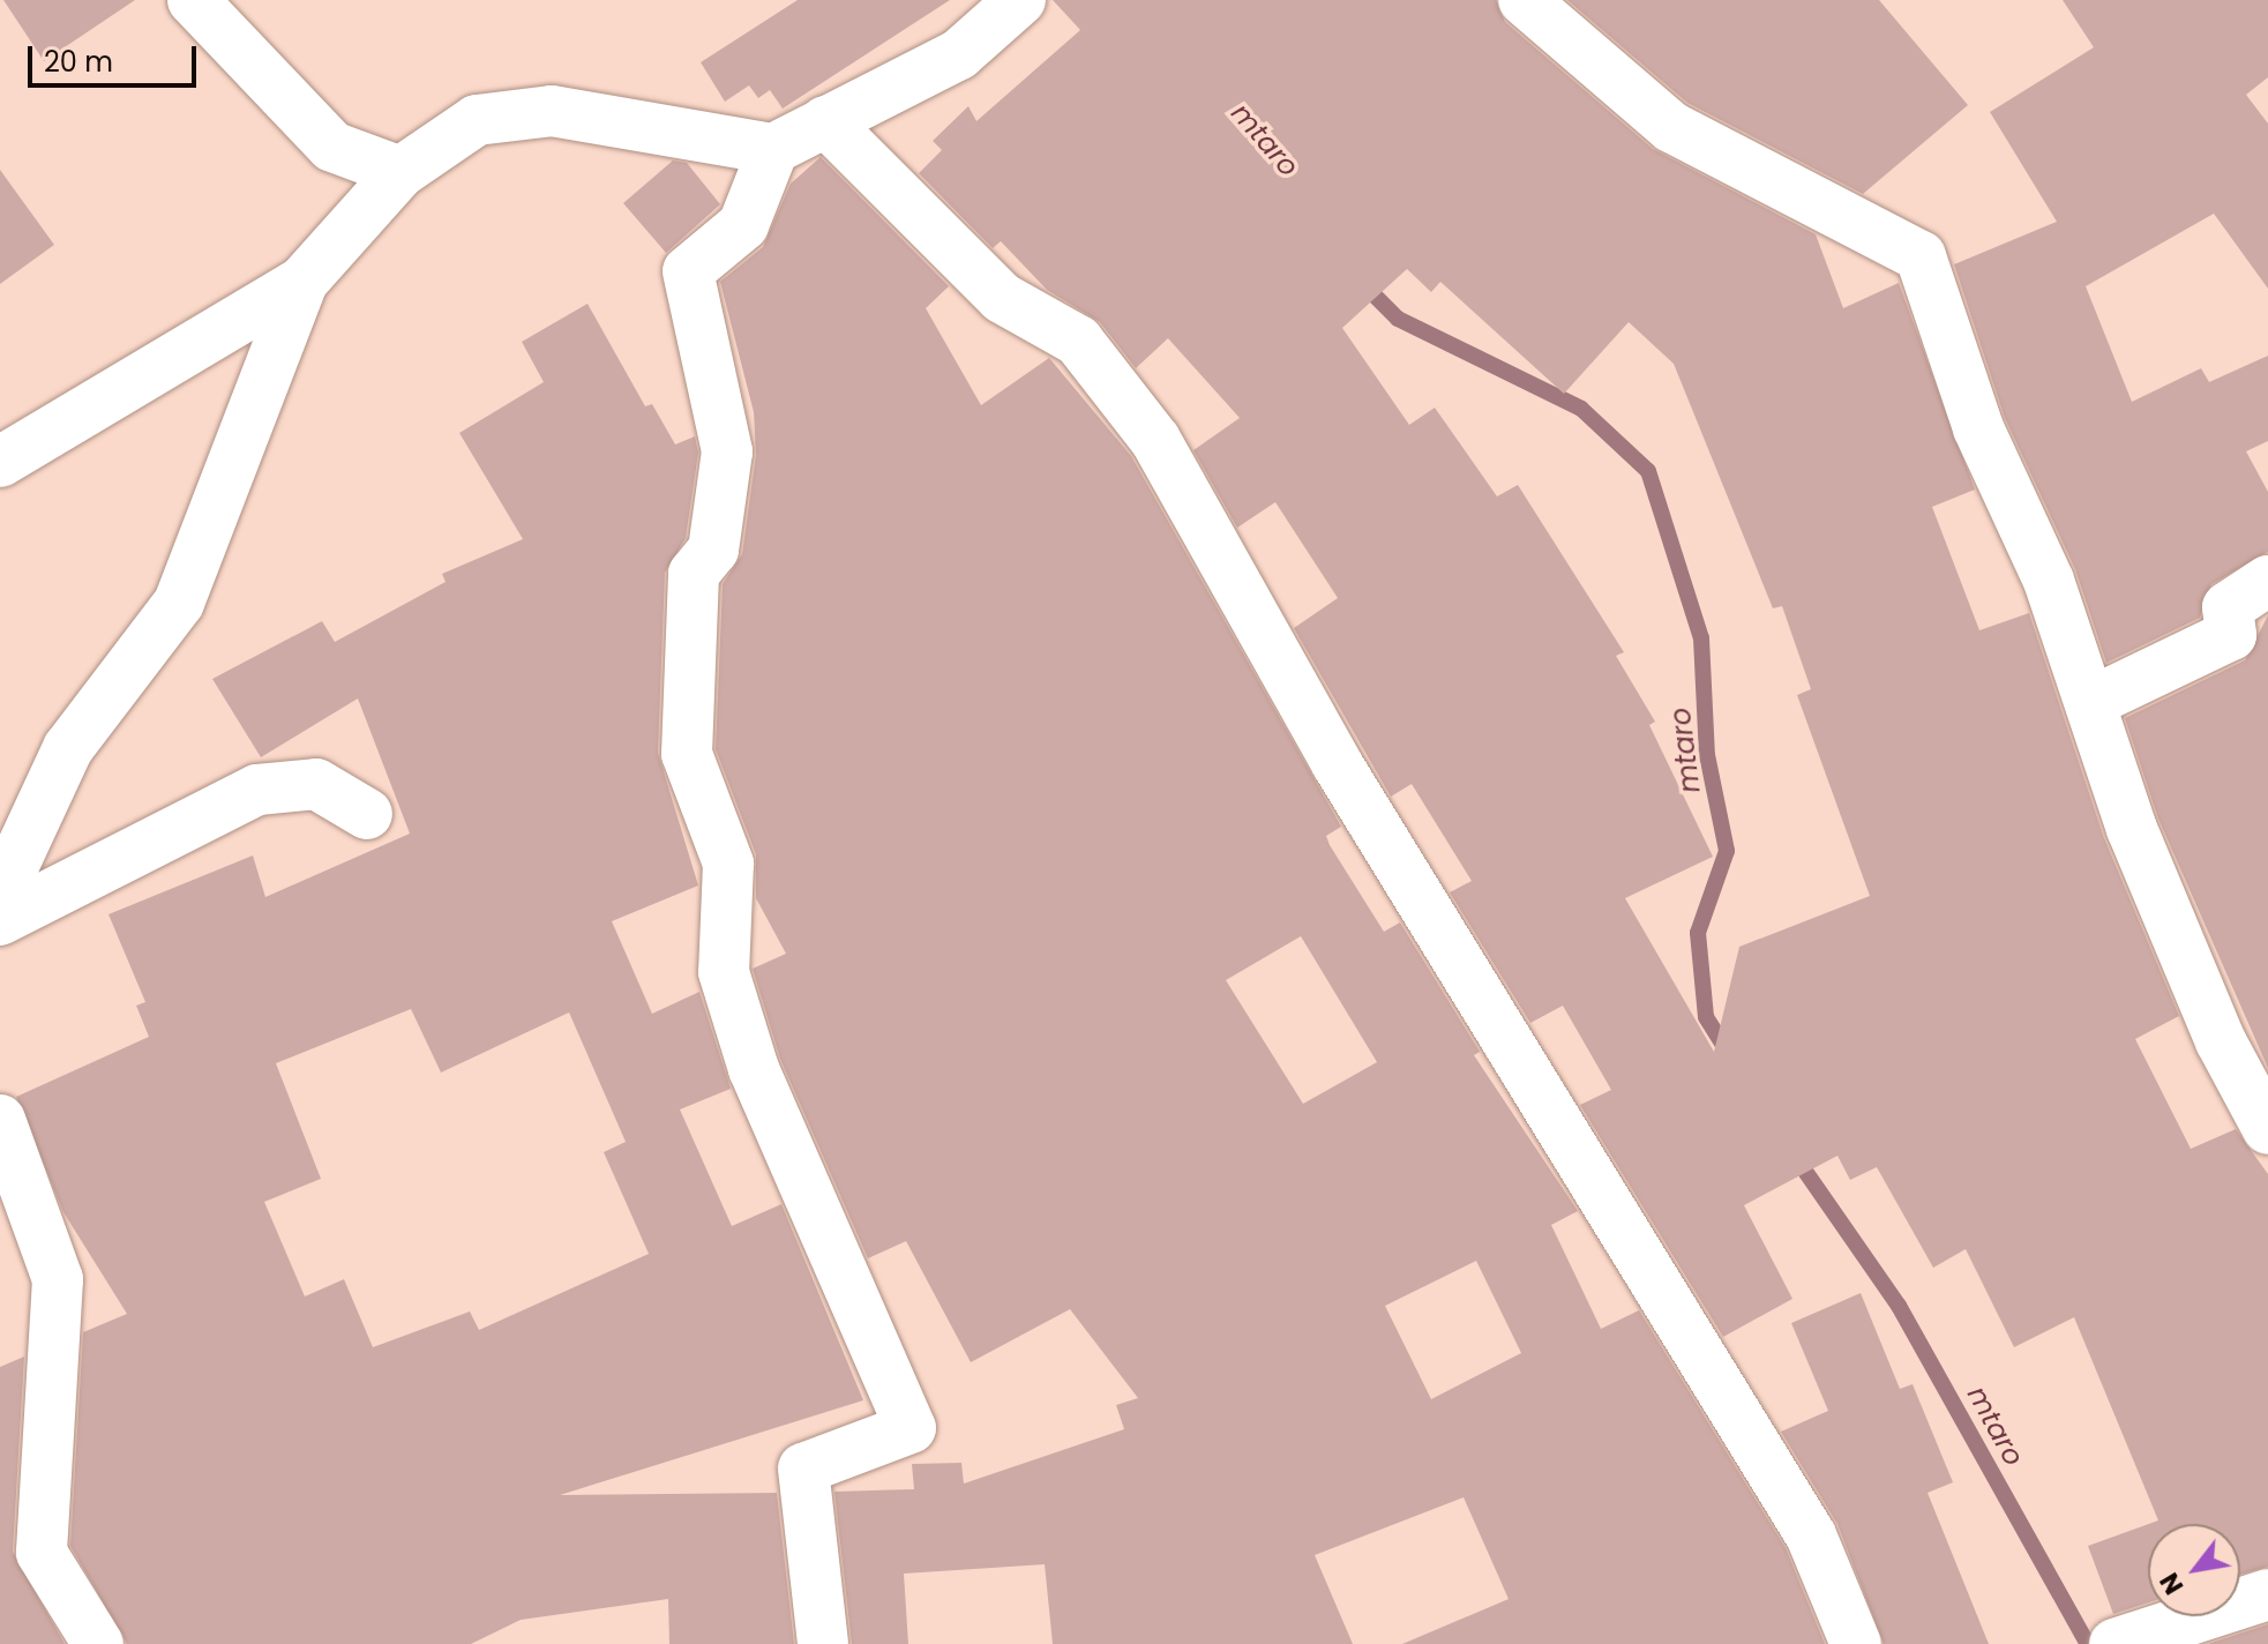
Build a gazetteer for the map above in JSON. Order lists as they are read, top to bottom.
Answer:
{
  "water": ["mtaro"],
  "scale_bar": "20 m",
  "north": "bottom left"
}
